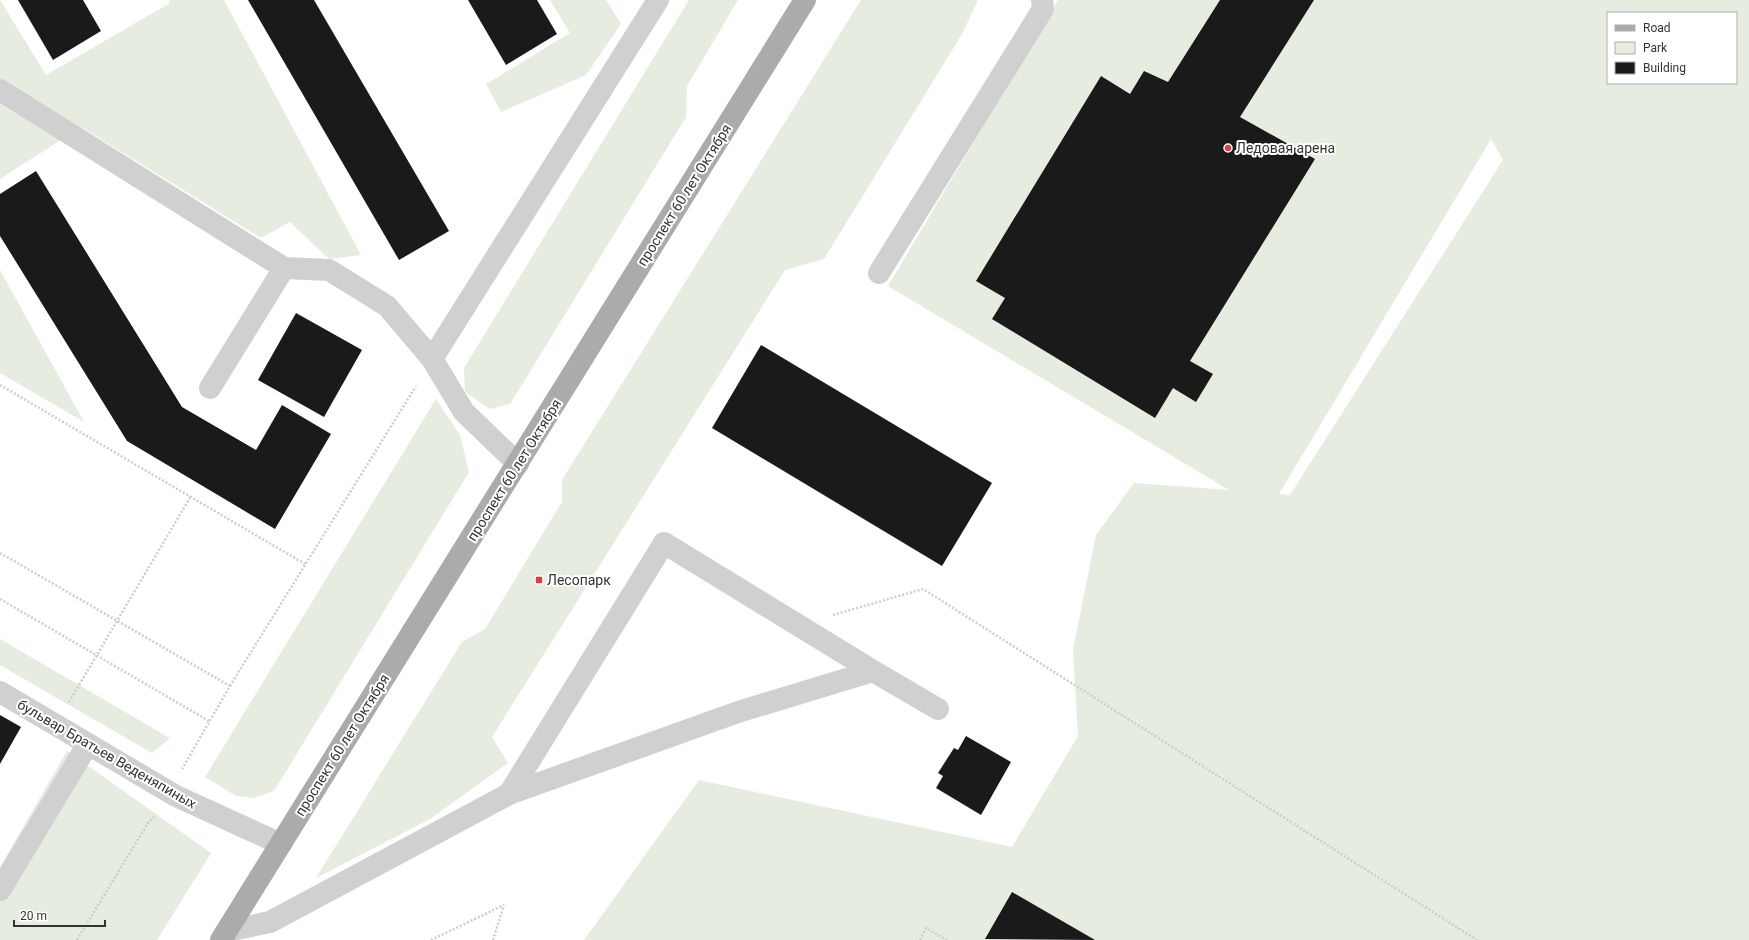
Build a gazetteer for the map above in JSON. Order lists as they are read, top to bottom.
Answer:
{
  "streets": {
    "main road": ["проспект 60 лет Октября"],
    "street": ["бульвар Братьев Веденяпиных"]
  },
  "crossings": [
    ["проспект 60 лет Октября", "бульвар Братьев Веденяпиных"]
  ],
  "places": {
    "other": ["Ледовая арена"],
    "transit": ["Лесопарк"]
  },
  "legend": ["Road", "Park", "Building"],
  "scale_bar": "20 m"
}
